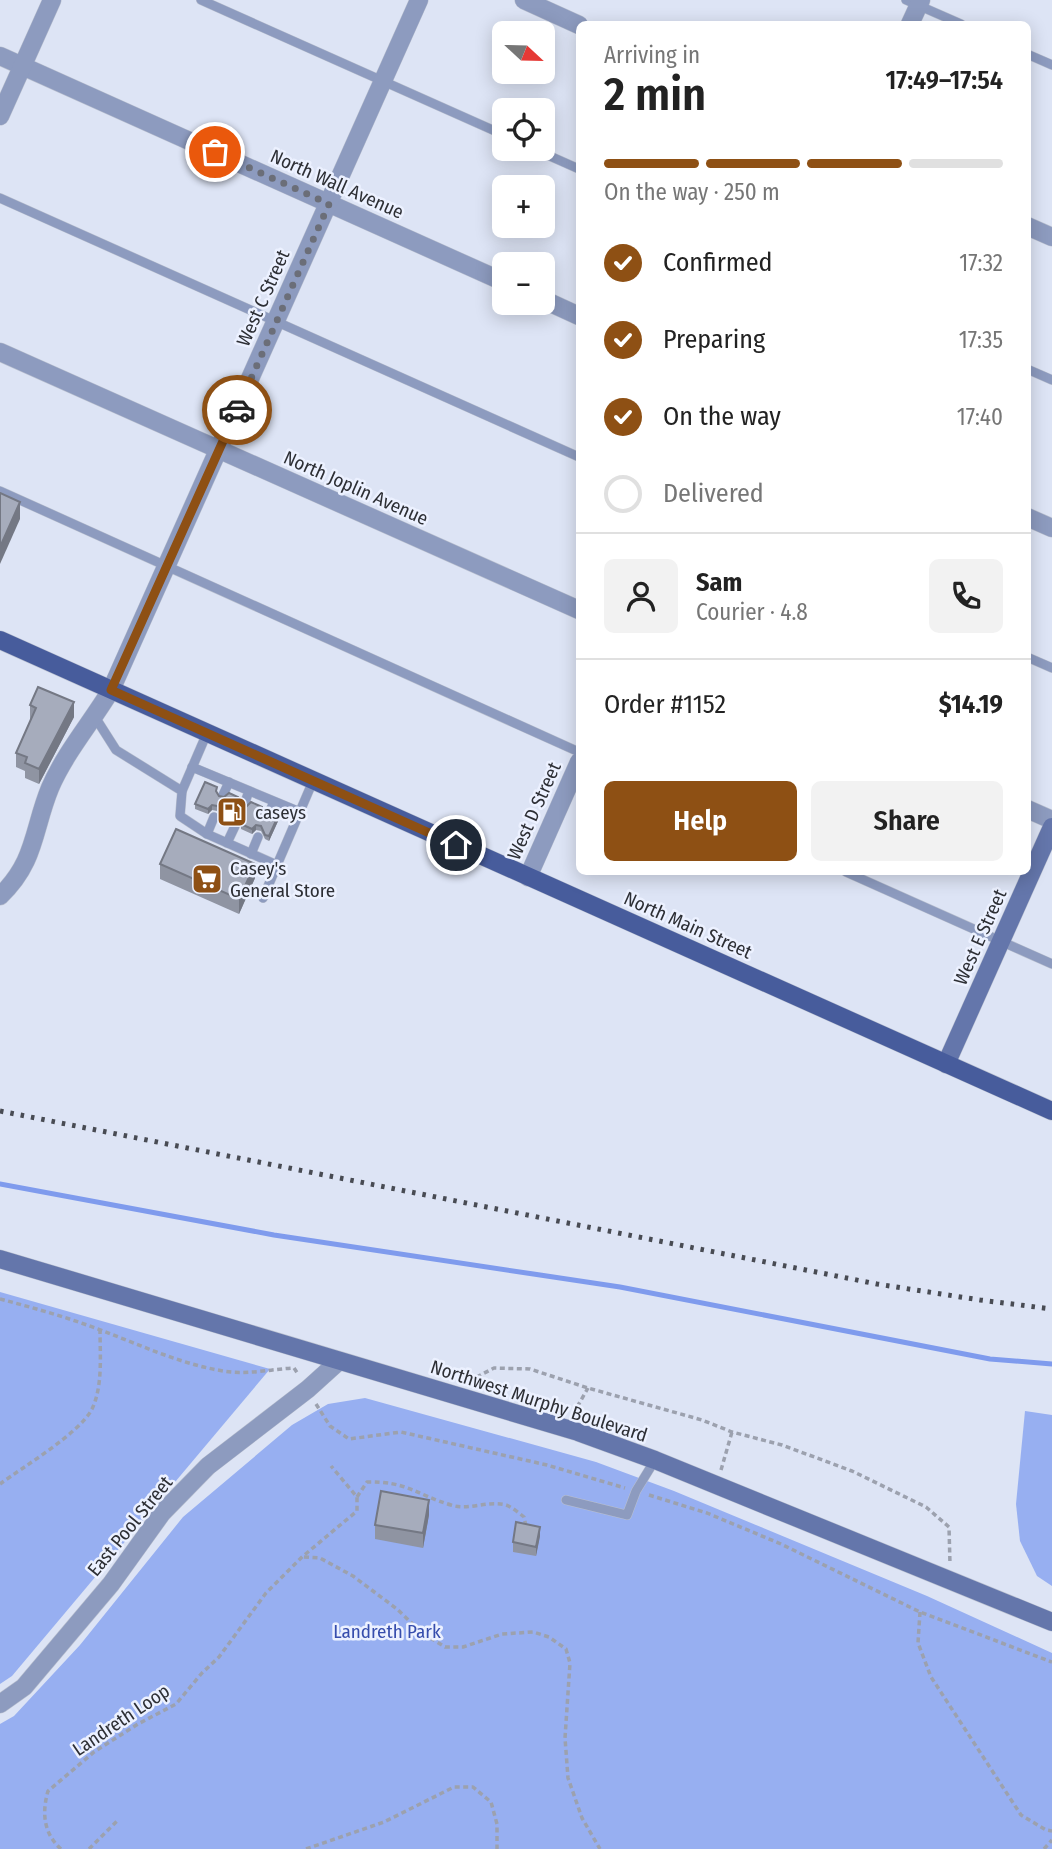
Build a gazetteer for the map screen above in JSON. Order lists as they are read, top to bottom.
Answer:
{
  "streets": {
    "main road": ["North Main Street"],
    "street": [
      "North Wall Avenue",
      "West C Street",
      "North Joplin Avenue",
      "West D Street",
      "West E Street",
      "Northwest Murphy Boulevard",
      "East Pool Street"
    ],
    "path": ["Landreth Loop"]
  },
  "crossings": [
    ["North Wall Avenue", "West C Street"],
    ["West C Street", "North Joplin Avenue"],
    ["West C Street", "North Main Street"],
    ["West D Street", "North Main Street"],
    ["North Main Street", "West E Street"],
    ["Northwest Murphy Boulevard", "East Pool Street"]
  ],
  "parks": ["Landreth Park"],
  "places": {
    "fuel station": ["caseys"],
    "supermarket": ["Casey's General Store"]
  },
  "north": "right",
  "page": {
    "map_buttons": ["+", "−"],
    "heading": ["2 min", "Arriving in", "17:49–17:54"],
    "panel": [
      "Sam",
      "Courier · 4.8",
      "Order #1152",
      "$14.19"
    ],
    "bar": "On the way · 250 m",
    "list": [
      ["Confirmed", "17:32"],
      ["Preparing", "17:35"],
      ["On the way", "17:40"],
      "Delivered"
    ],
    "buttons": ["Help", "Share"]
  }
}
